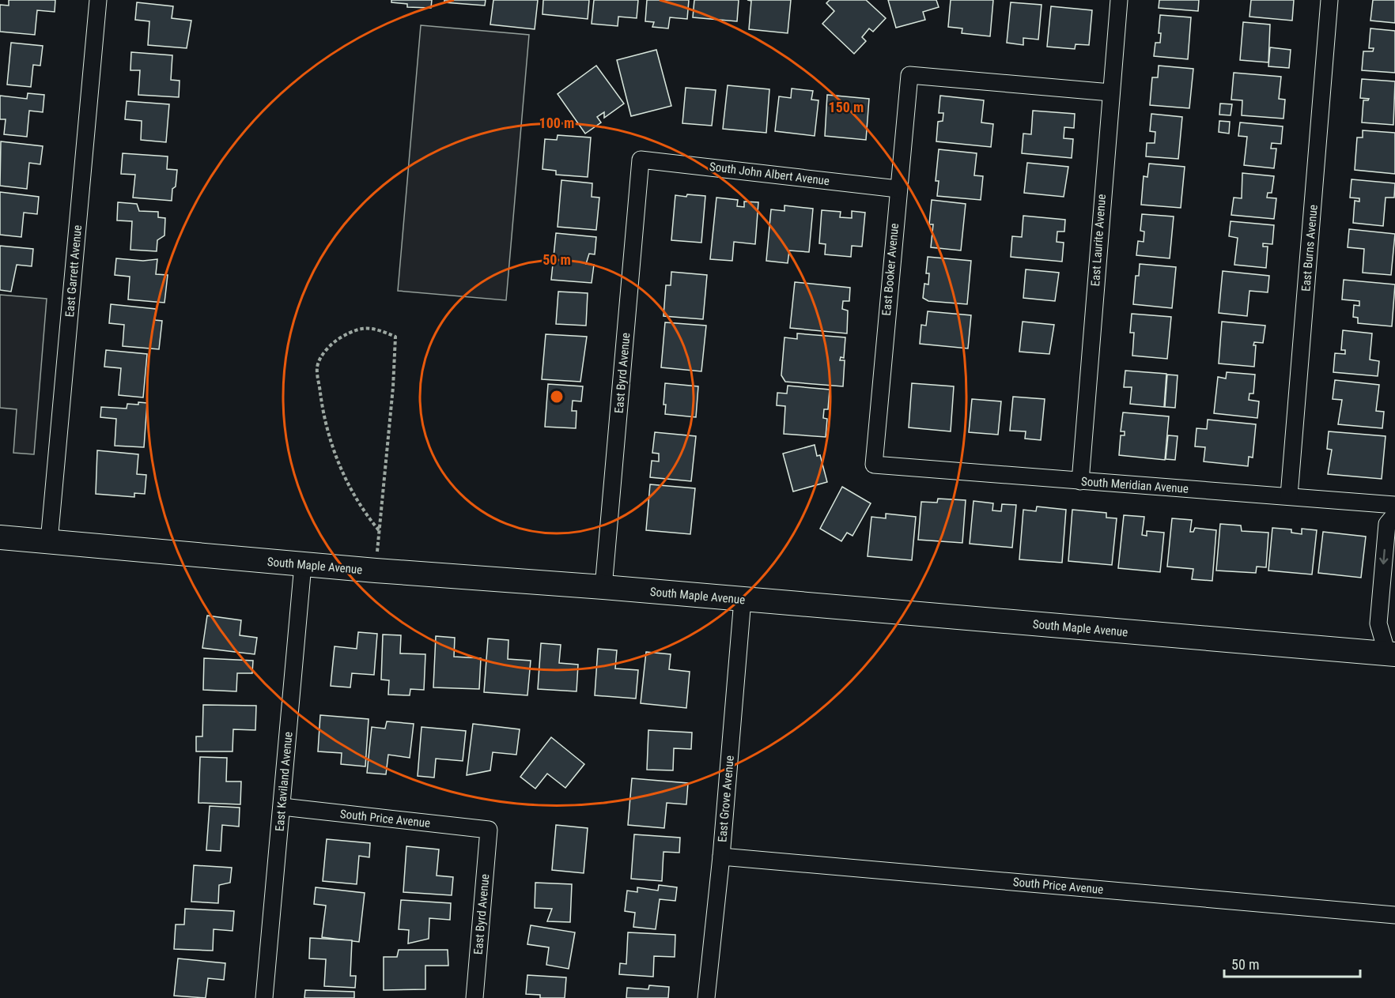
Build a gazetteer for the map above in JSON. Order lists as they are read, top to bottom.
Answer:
{
  "streets": {
    "main road": ["South Maple Avenue"],
    "street": [
      "South John Albert Avenue",
      "East Laurite Avenue",
      "East Burns Avenue",
      "East Booker Avenue",
      "East Garrett Avenue",
      "East Byrd Avenue",
      "South Meridian Avenue",
      "East Kaviland Avenue",
      "East Grove Avenue",
      "South Price Avenue"
    ]
  },
  "crossings": [
    ["South John Albert Avenue", "East Booker Avenue"],
    ["South John Albert Avenue", "East Byrd Avenue"],
    ["East Laurite Avenue", "East Booker Avenue"],
    ["East Laurite Avenue", "South Meridian Avenue"],
    ["East Burns Avenue", "South Meridian Avenue"],
    ["East Booker Avenue", "South Meridian Avenue"],
    ["East Garrett Avenue", "South Maple Avenue"],
    ["East Byrd Avenue", "South Maple Avenue"],
    ["East Byrd Avenue", "South Price Avenue"],
    ["South Maple Avenue", "East Kaviland Avenue"],
    ["South Maple Avenue", "East Grove Avenue"],
    ["East Kaviland Avenue", "South Price Avenue"],
    ["East Grove Avenue", "South Price Avenue"]
  ],
  "scale_bar": "50 m",
  "rings": ["150 m", "100 m", "50 m"]
}
